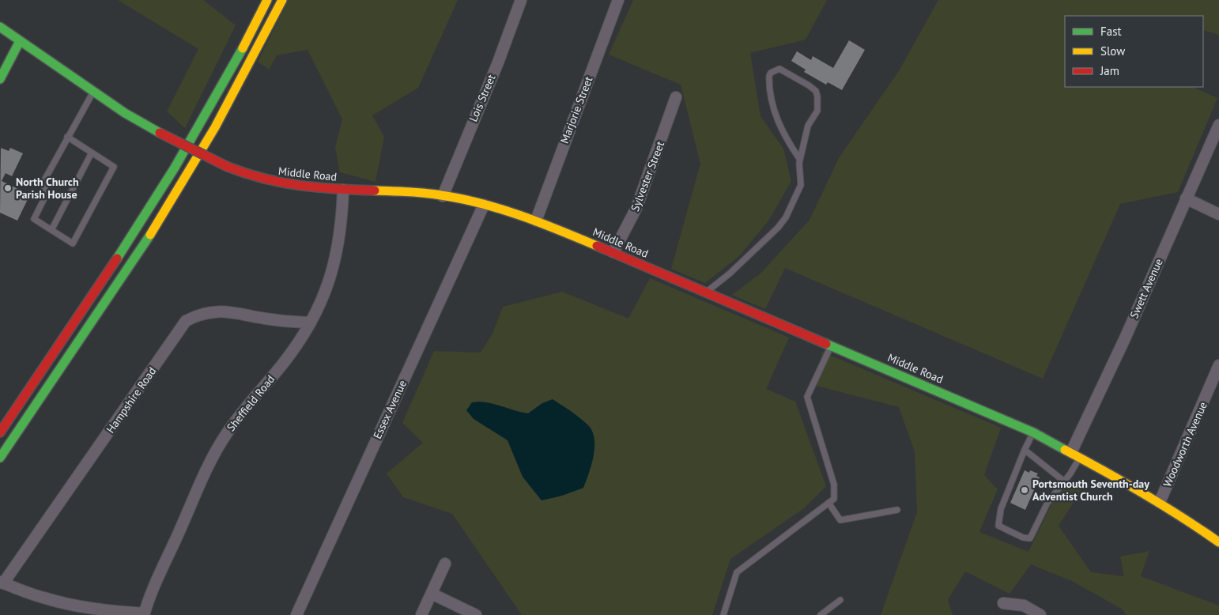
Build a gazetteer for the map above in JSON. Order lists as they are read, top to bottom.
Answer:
{
  "streets": {
    "main road": ["Middle Road"],
    "street": [
      "Lois Street",
      "Marjorie Street",
      "Sylvester Street",
      "Swett Avenue",
      "Hampshire Road",
      "Sheffield Road",
      "Essex Avenue",
      "Woodworth Avenue"
    ]
  },
  "crossings": [
    ["Lois Street", "Middle Road"],
    ["Marjorie Street", "Middle Road"],
    ["Middle Road", "Sylvester Street"],
    ["Middle Road", "Swett Avenue"],
    ["Middle Road", "Sheffield Road"],
    ["Middle Road", "Essex Avenue"],
    ["Middle Road", "Woodworth Avenue"],
    ["Hampshire Road", "Sheffield Road"]
  ],
  "places": ["North Church Parish House", "Portsmouth Seventh-day Adventist Church"],
  "legend": ["Fast", "Slow", "Jam"]
}
